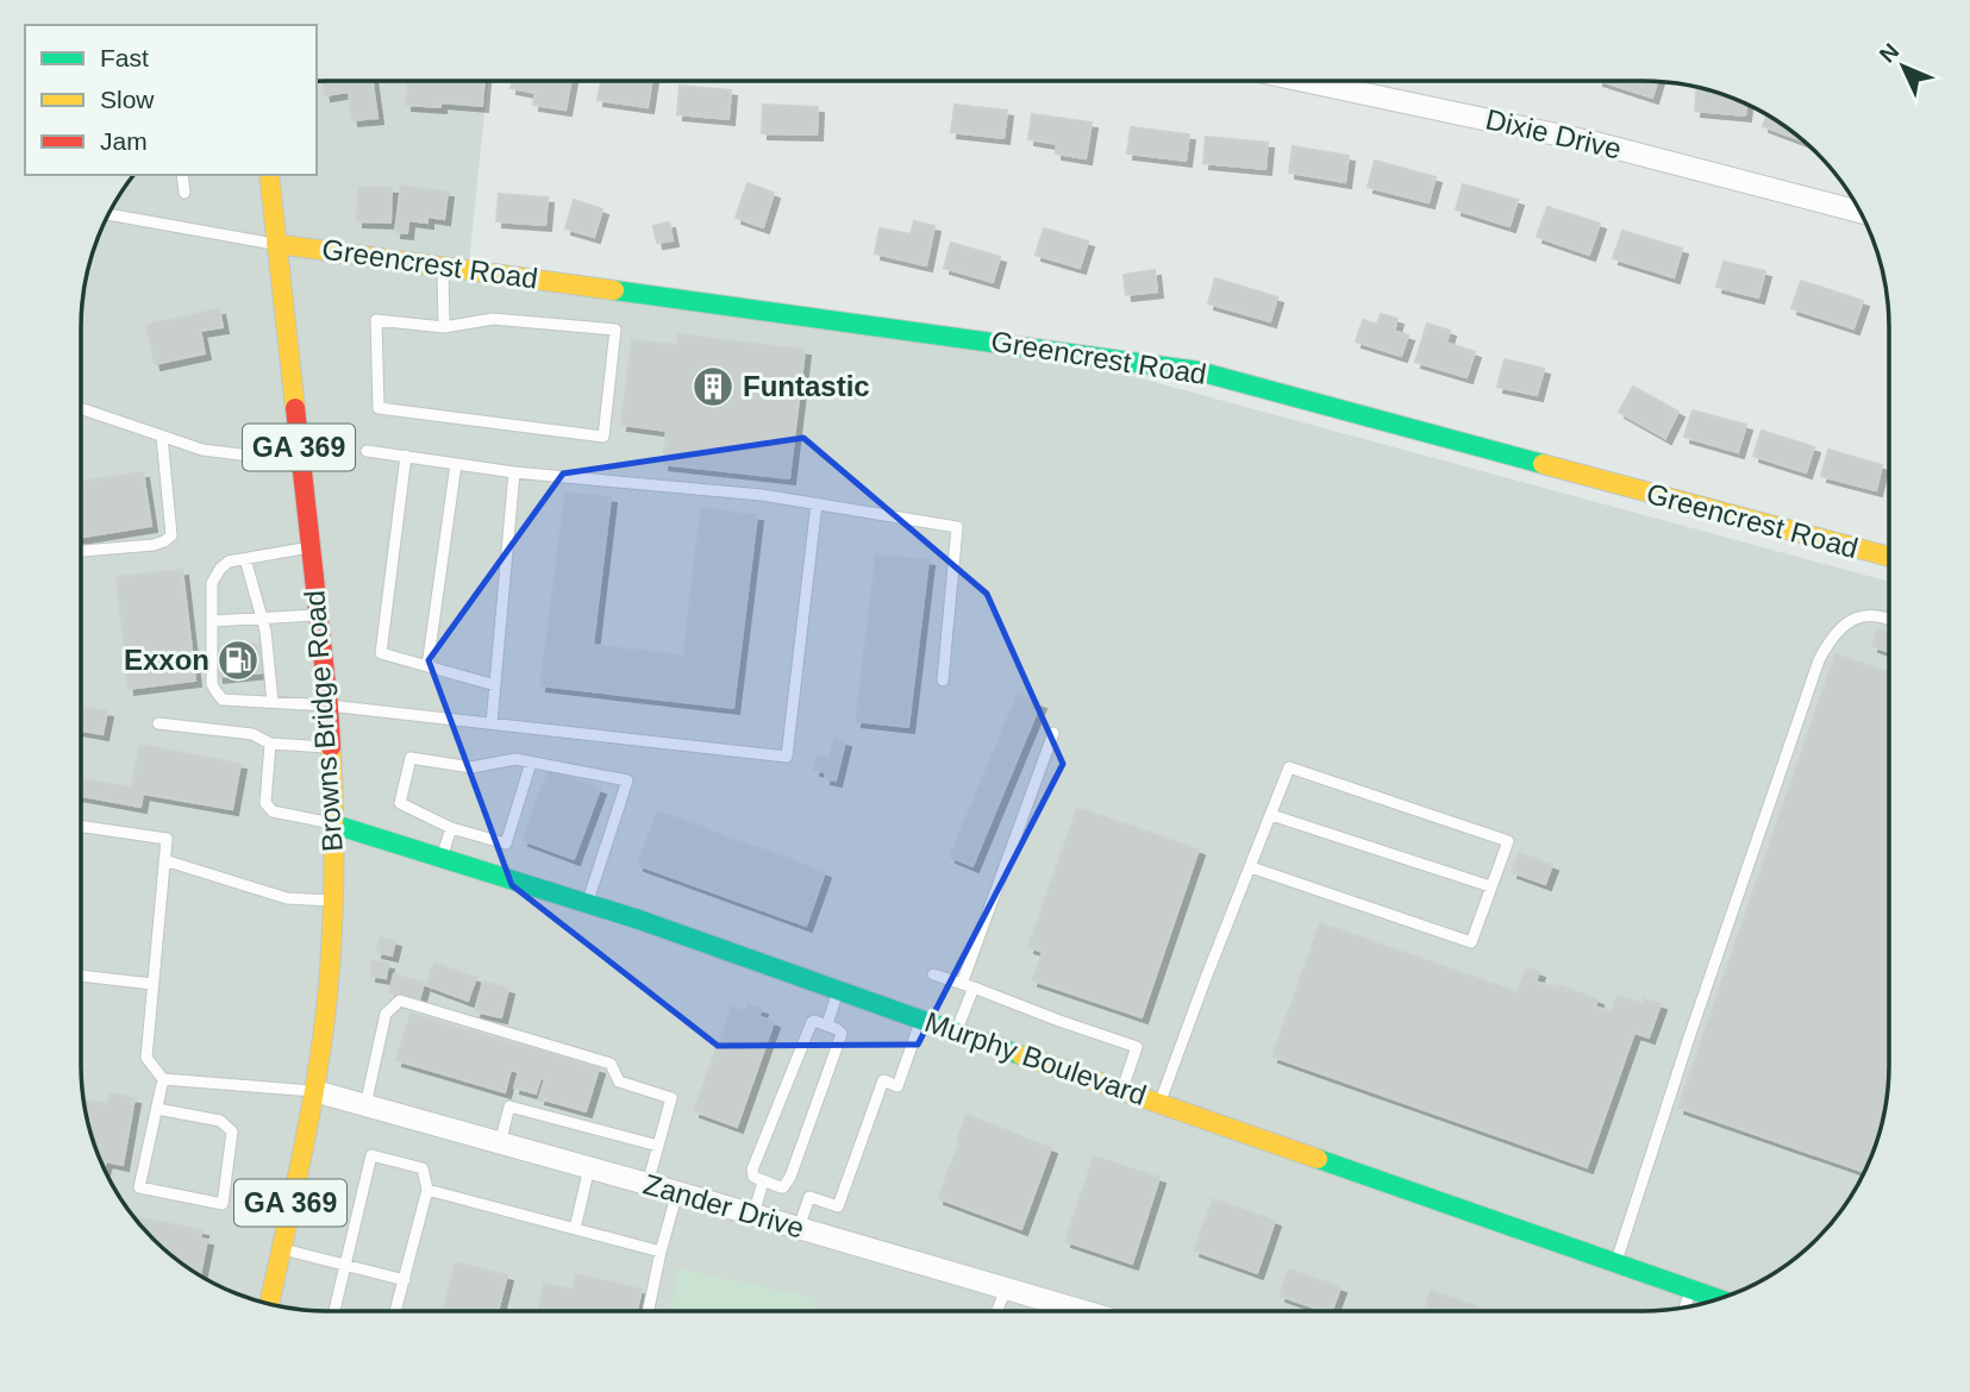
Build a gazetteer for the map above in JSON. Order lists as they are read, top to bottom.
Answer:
{
  "streets": {
    "street": [
      "Dixie Drive",
      "Greencrest Road",
      "GA 369",
      "Browns Bridge Road",
      "Murphy Boulevard",
      "Zander Drive"
    ]
  },
  "crossings": [
    ["Greencrest Road", "Browns Bridge Road"],
    ["Browns Bridge Road", "Murphy Boulevard"],
    ["Browns Bridge Road", "Zander Drive"]
  ],
  "places": {
    "building": ["Funtastic"],
    "fuel station": ["Exxon"]
  },
  "legend": ["Fast", "Slow", "Jam"],
  "north": "top left"
}
